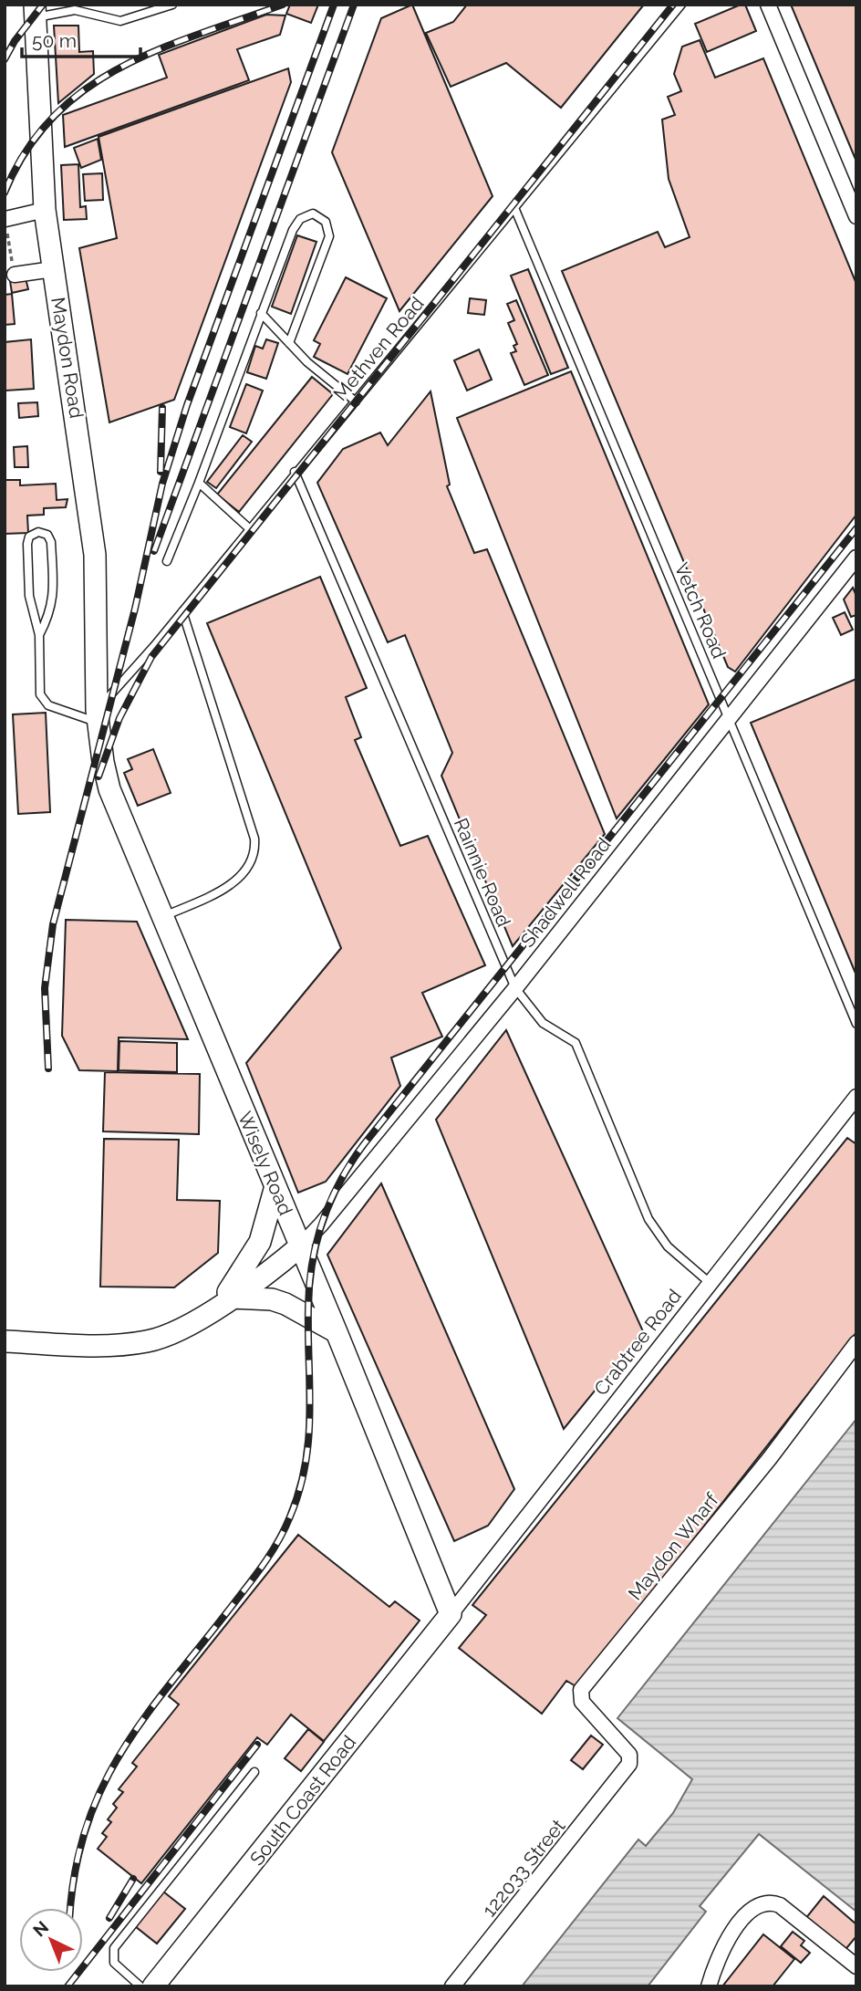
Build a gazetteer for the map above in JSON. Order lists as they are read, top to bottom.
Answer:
{
  "streets": {
    "street": [
      "Maydon Road",
      "Shadwell Road",
      "Wisely Road",
      "Crabtree Road",
      "Maydon Wharf",
      "South Coast Road",
      "122033 Street"
    ],
    "lane": ["Methven Road", "Vetch Road", "Rainnie Road"]
  },
  "crossings": [
    ["Methven Road", "Maydon Road"],
    ["Methven Road", "Vetch Road"],
    ["Methven Road", "Rainnie Road"],
    ["Methven Road", "Wisely Road"],
    ["Maydon Road", "Wisely Road"],
    ["Vetch Road", "Shadwell Road"],
    ["Rainnie Road", "Shadwell Road"],
    ["Rainnie Road", "Crabtree Road"],
    ["Shadwell Road", "Wisely Road"],
    ["Wisely Road", "Crabtree Road"],
    ["Wisely Road", "South Coast Road"],
    ["Crabtree Road", "South Coast Road"],
    ["Maydon Wharf", "122033 Street"]
  ],
  "scale_bar": "50 m",
  "north": "top left"
}
